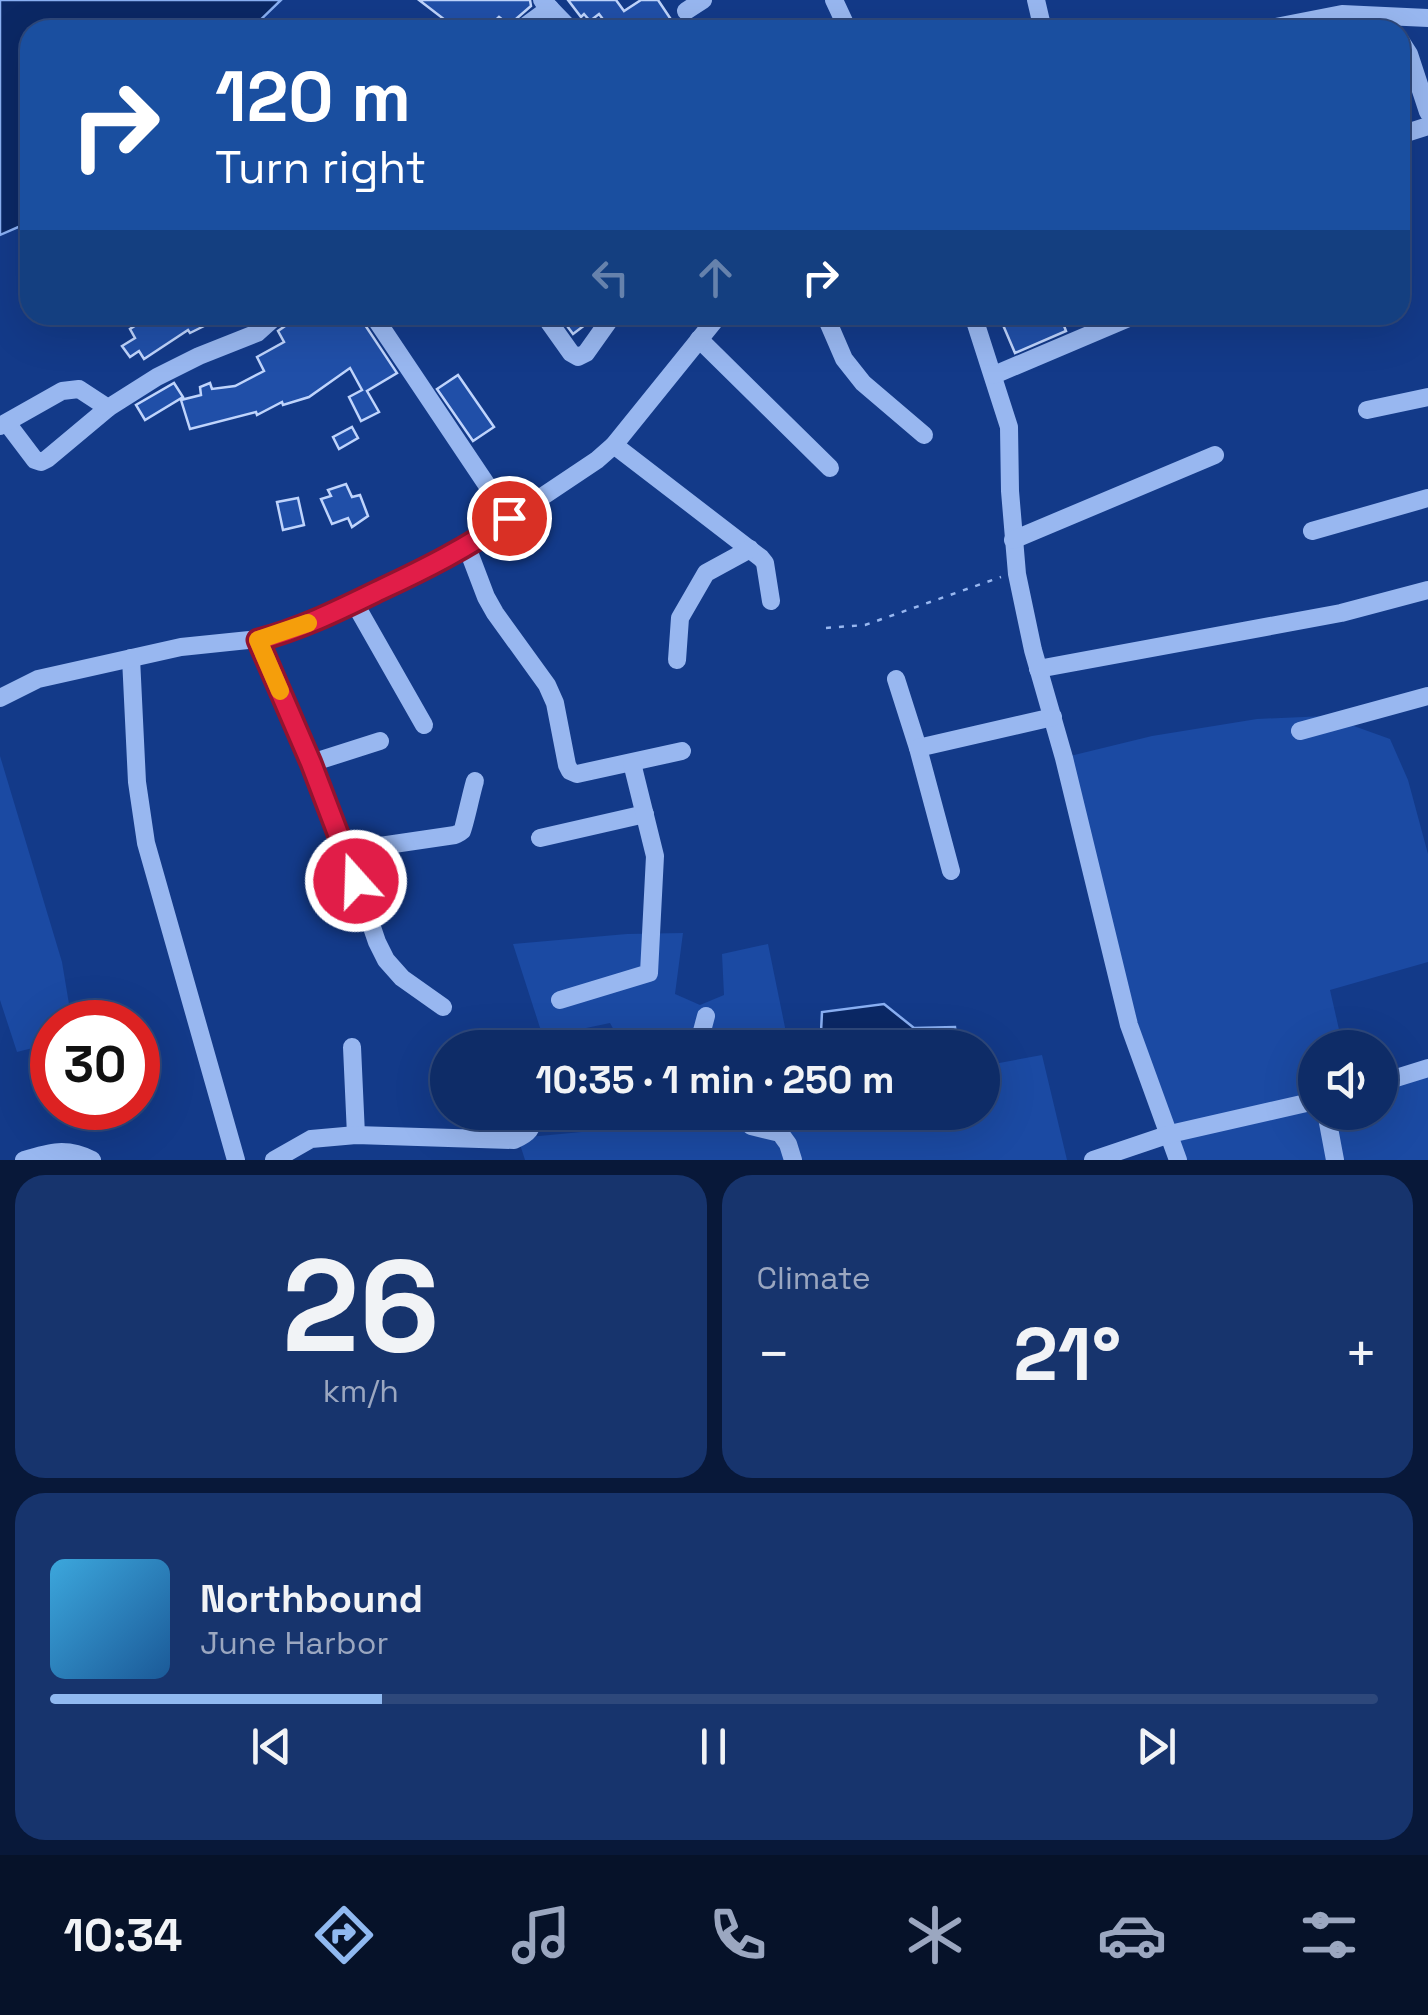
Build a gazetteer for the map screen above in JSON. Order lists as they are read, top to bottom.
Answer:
{
  "page": {
    "turn": ["120 m", "Turn right"],
    "limit": "30",
    "trip": "10:35 · 1 min · 250 m",
    "tile": [
      ["26", "km/h"],
      "Climate"
    ],
    "heat": ["−", "21°", "+"],
    "song": ["Northbound", "June Harbor"],
    "tabs": "10:34"
  }
}
